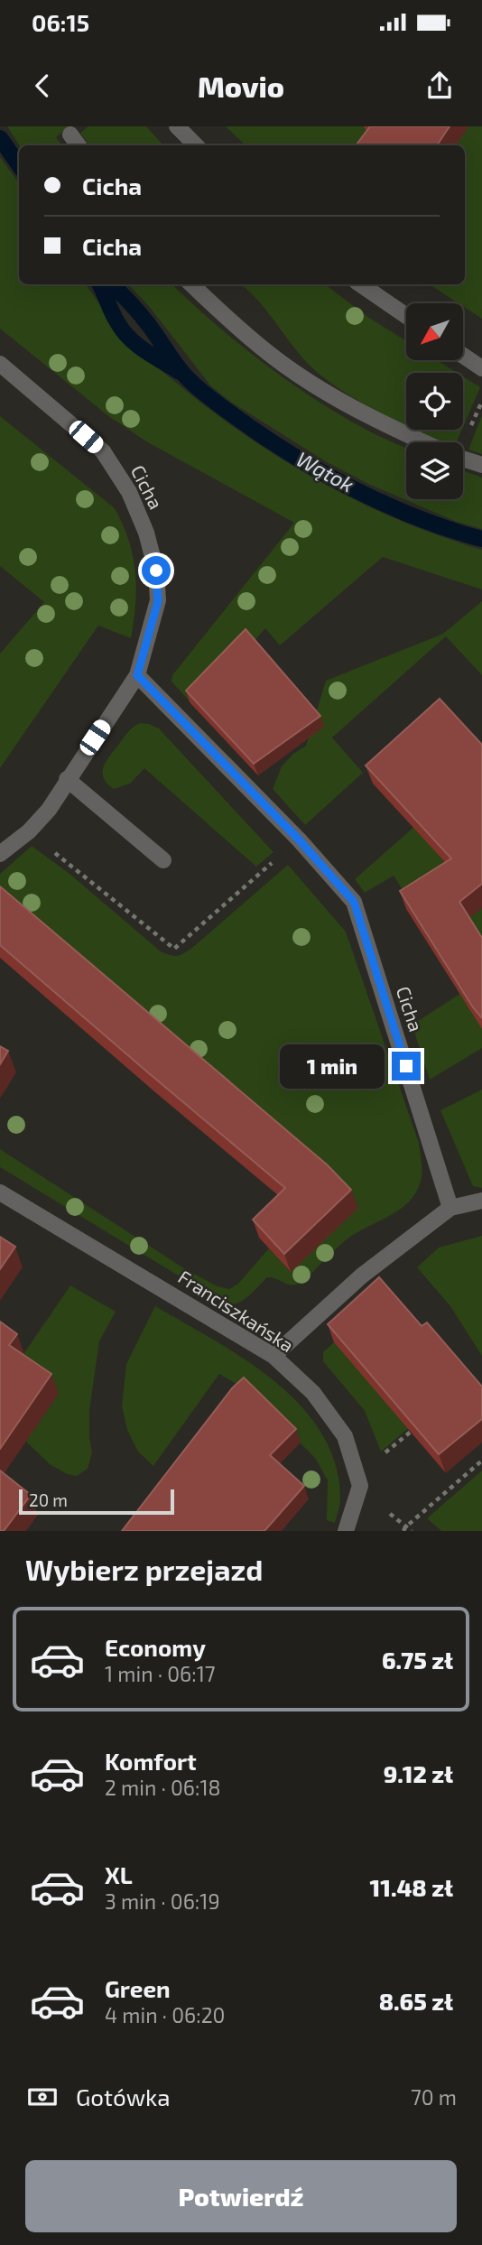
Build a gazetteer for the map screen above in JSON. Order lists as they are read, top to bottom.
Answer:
{
  "streets": {
    "street": ["Cicha", "Franciszkańska"]
  },
  "water": ["Wątok"],
  "scale_bar": "20 m",
  "north": "bottom left",
  "page": {
    "status": "06:15",
    "header": "Movio",
    "banner": ["Cicha", "Cicha"],
    "bubble": "1 min",
    "scale": "20 m",
    "heading": "Wybierz przejazd",
    "list": [
      {
        "name": "Economy",
        "note": "1 min · 06:17",
        "value": "6.75 zł"
      },
      {
        "name": "Komfort",
        "note": "2 min · 06:18",
        "value": "9.12 zł"
      },
      {
        "name": "XL",
        "note": "3 min · 06:19",
        "value": "11.48 zł"
      },
      {
        "name": "Green",
        "note": "4 min · 06:20",
        "value": "8.65 zł"
      }
    ],
    "pay": ["Gotówka", "70 m"],
    "buttons": "Potwierdź"
  }
}
